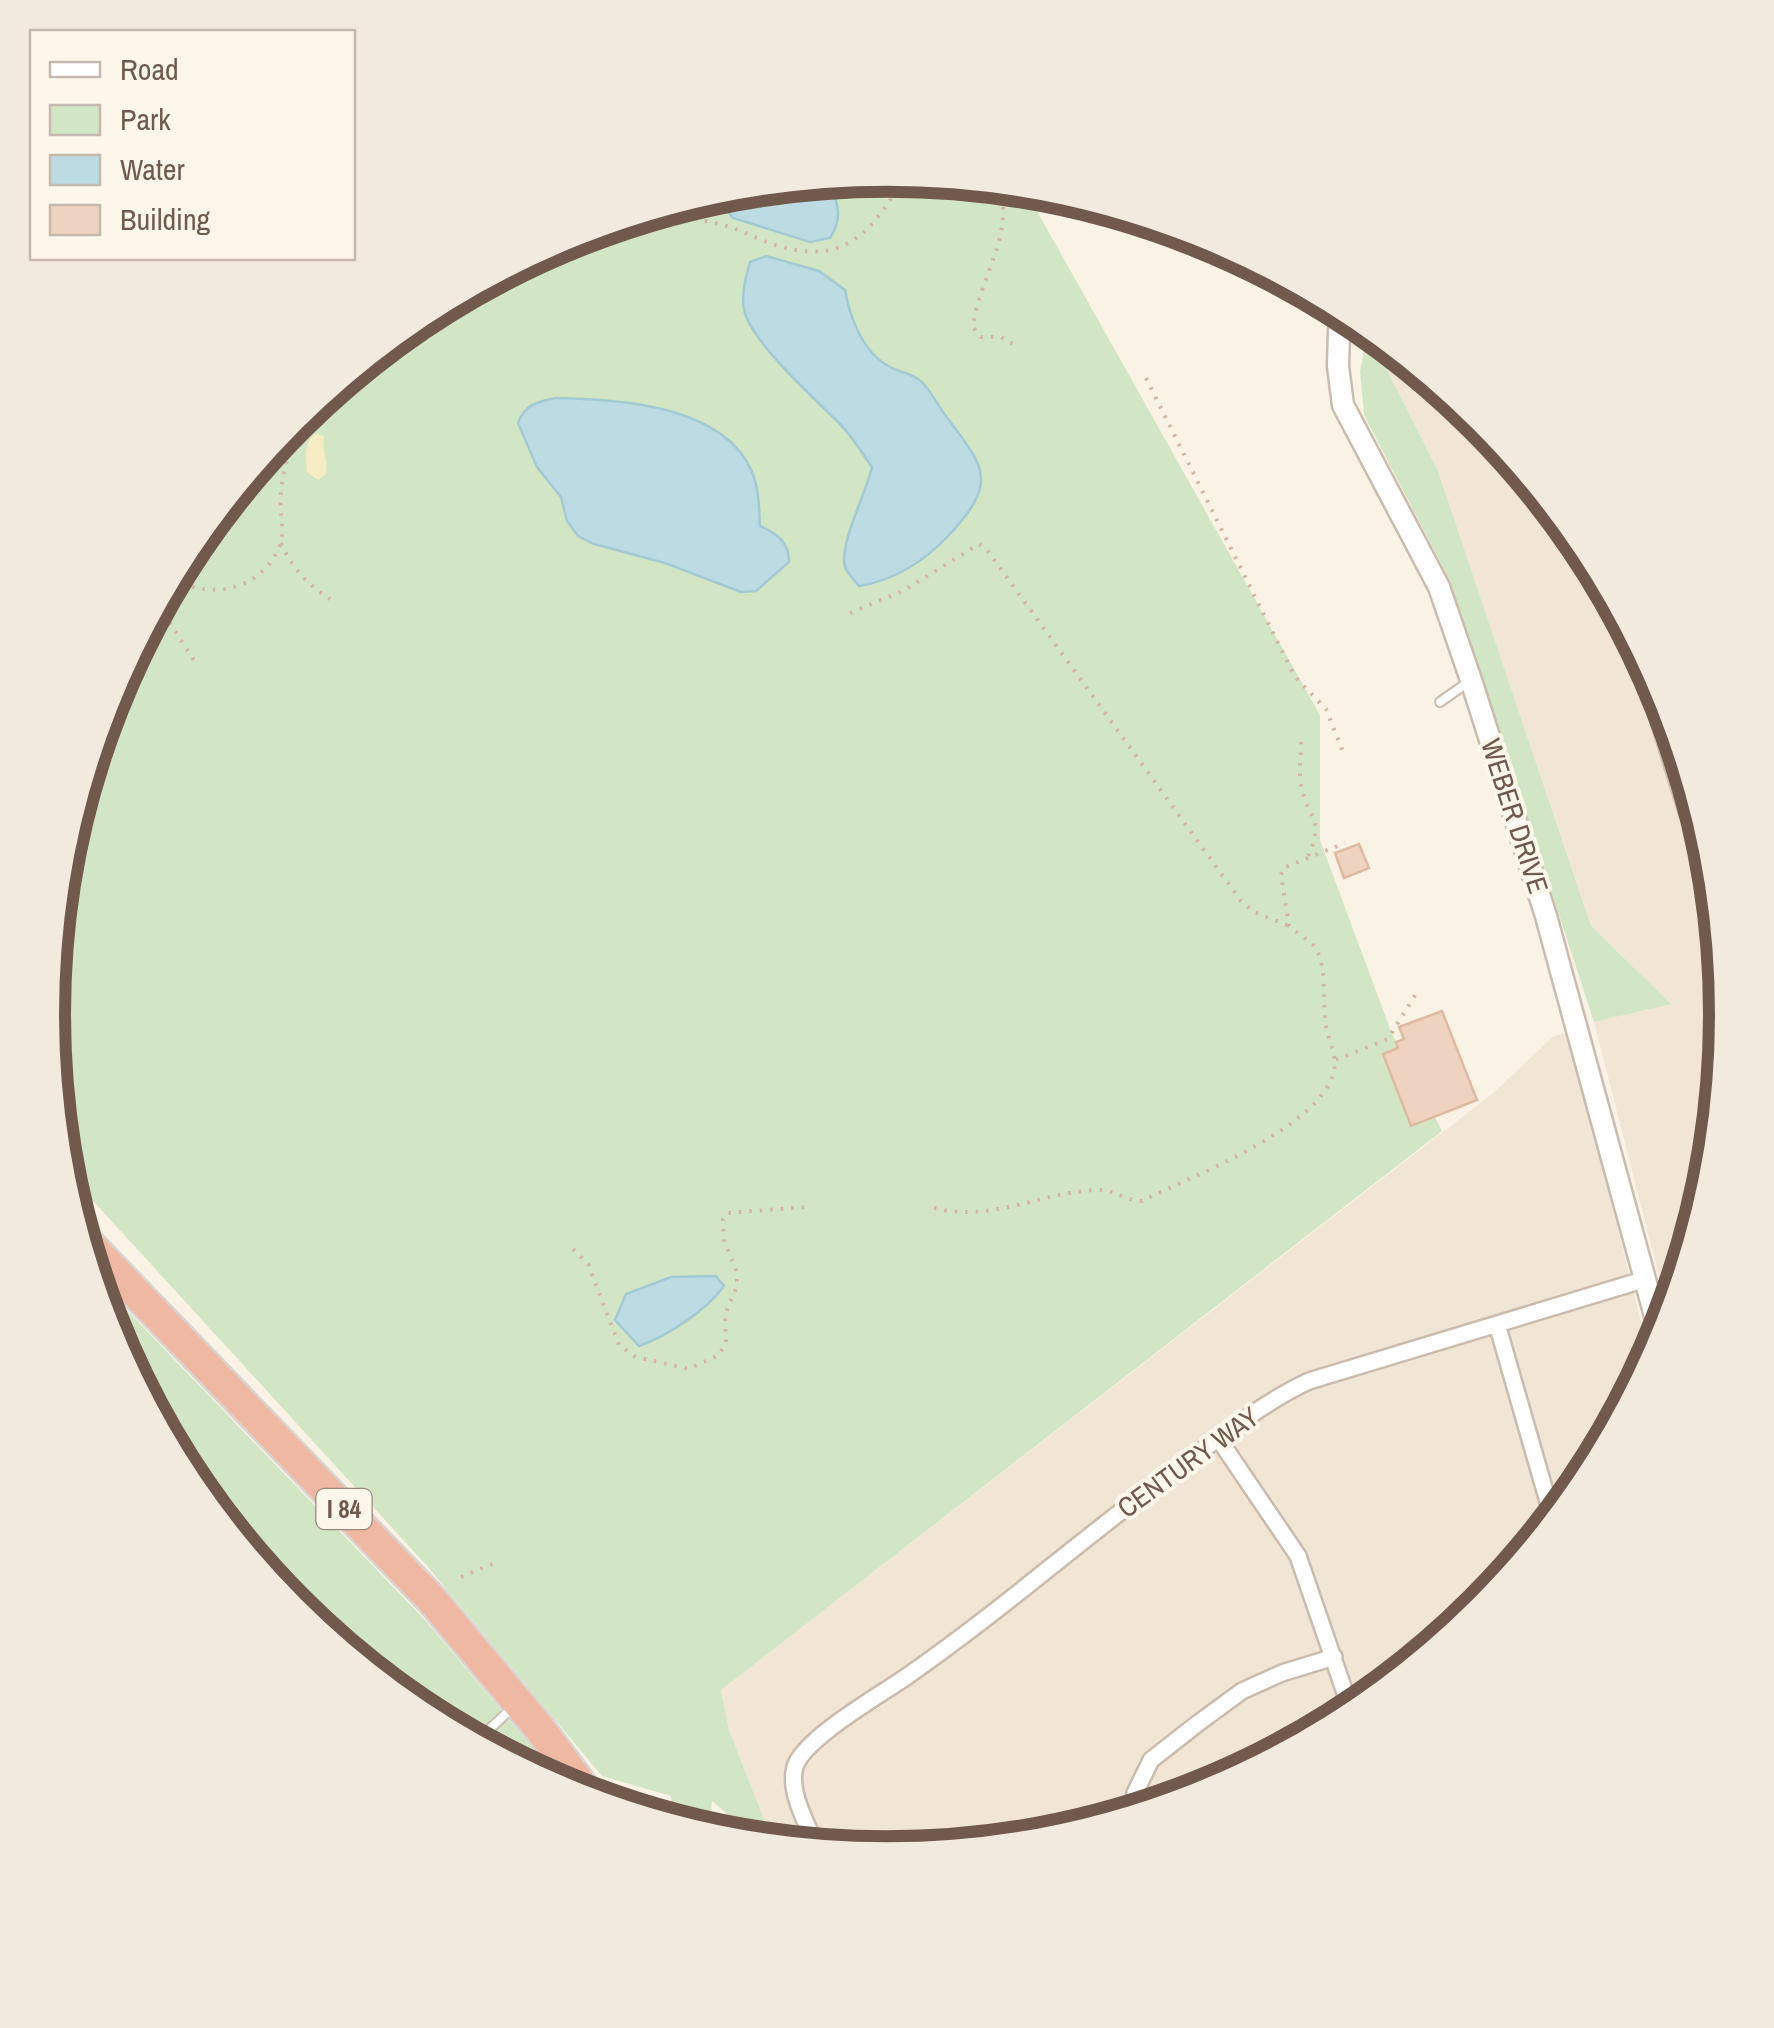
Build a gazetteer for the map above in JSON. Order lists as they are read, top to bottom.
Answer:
{
  "streets": {
    "highway": ["I 84"],
    "street": ["WEBER DRIVE", "CENTURY WAY"]
  },
  "crossings": [
    ["WEBER DRIVE", "CENTURY WAY"]
  ],
  "legend": [
    "Road",
    "Park",
    "Water",
    "Building"
  ]
}
